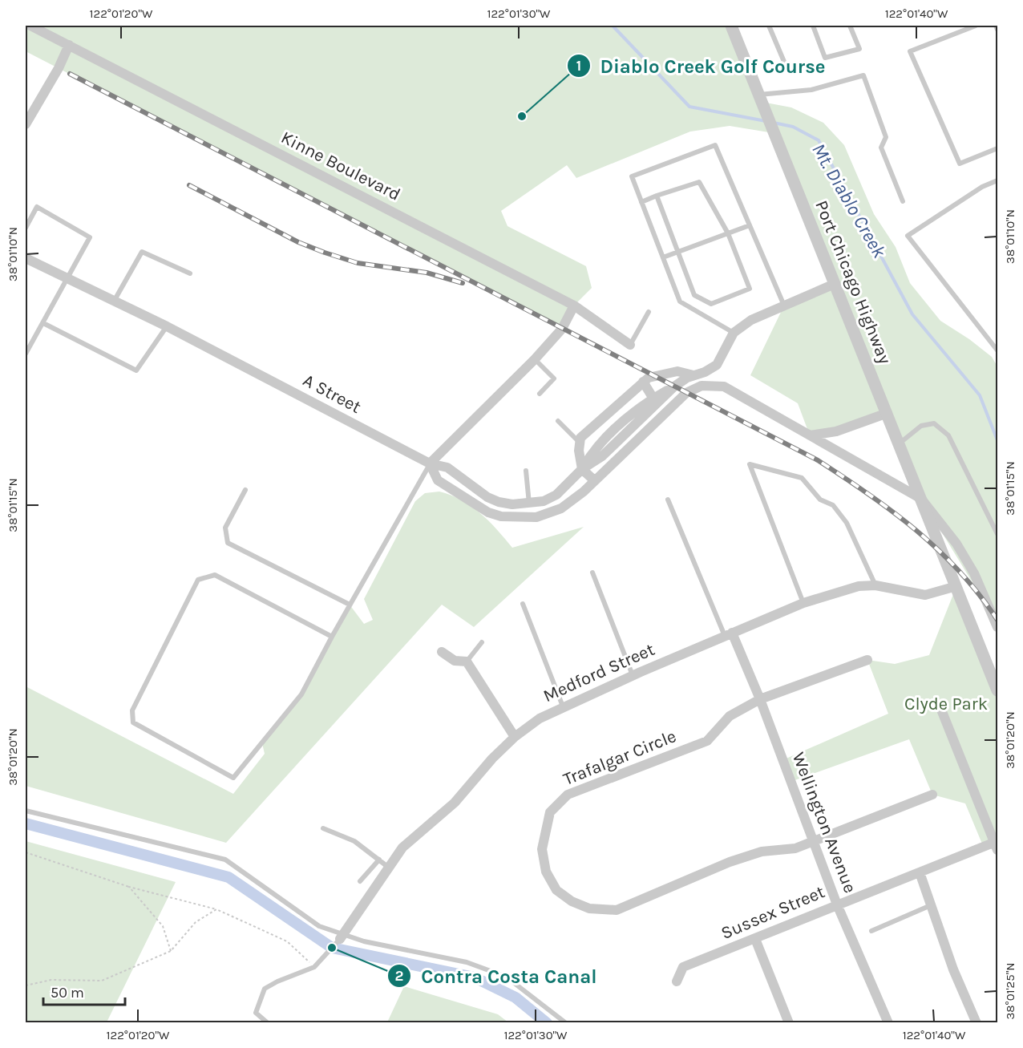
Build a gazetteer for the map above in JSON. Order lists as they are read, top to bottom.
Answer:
{
  "streets": {
    "street": [
      "Kinne Boulevard",
      "Port Chicago Highway",
      "A Street",
      "Medford Street",
      "Trafalgar Circle",
      "Wellington Avenue",
      "Sussex Street"
    ]
  },
  "crossings": [
    ["Port Chicago Highway", "Medford Street"],
    ["Medford Street", "Wellington Avenue"],
    ["Trafalgar Circle", "Wellington Avenue"],
    ["Wellington Avenue", "Sussex Street"]
  ],
  "water": ["Mt. Diablo Creek"],
  "parks": ["Clyde Park"],
  "places": ["Diablo Creek Golf Course", "Contra Costa Canal"],
  "scale_bar": "50 m",
  "coordinates": [
    "122°01'20\"W",
    "122°01'30\"W",
    "122°01'40\"W",
    "38°01'10\"N",
    "38°01'15\"N",
    "38°01'20\"N",
    "38°01'25\"N"
  ]
}
